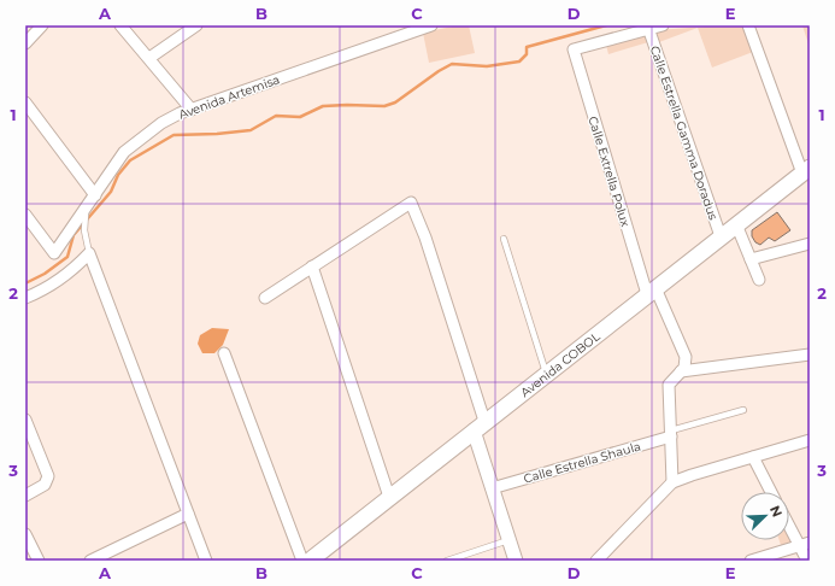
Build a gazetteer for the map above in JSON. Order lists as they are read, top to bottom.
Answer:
{
  "streets": {
    "main road": ["Avenida COBOL"],
    "street": [
      "Avenida Artemisa",
      "Calle Estrella Gamma Doradus",
      "Calle Extrella Polux",
      "Calle Estrella Shaula"
    ]
  },
  "crossings": [
    ["Calle Estrella Gamma Doradus", "Calle Extrella Polux"],
    ["Calle Estrella Gamma Doradus", "Avenida COBOL"],
    ["Calle Extrella Polux", "Avenida COBOL"]
  ],
  "north": "top right",
  "grid": {
    "columns": [
      "A",
      "B",
      "C",
      "D",
      "E"
    ],
    "rows": ["1", "2", "3"]
  }
}
